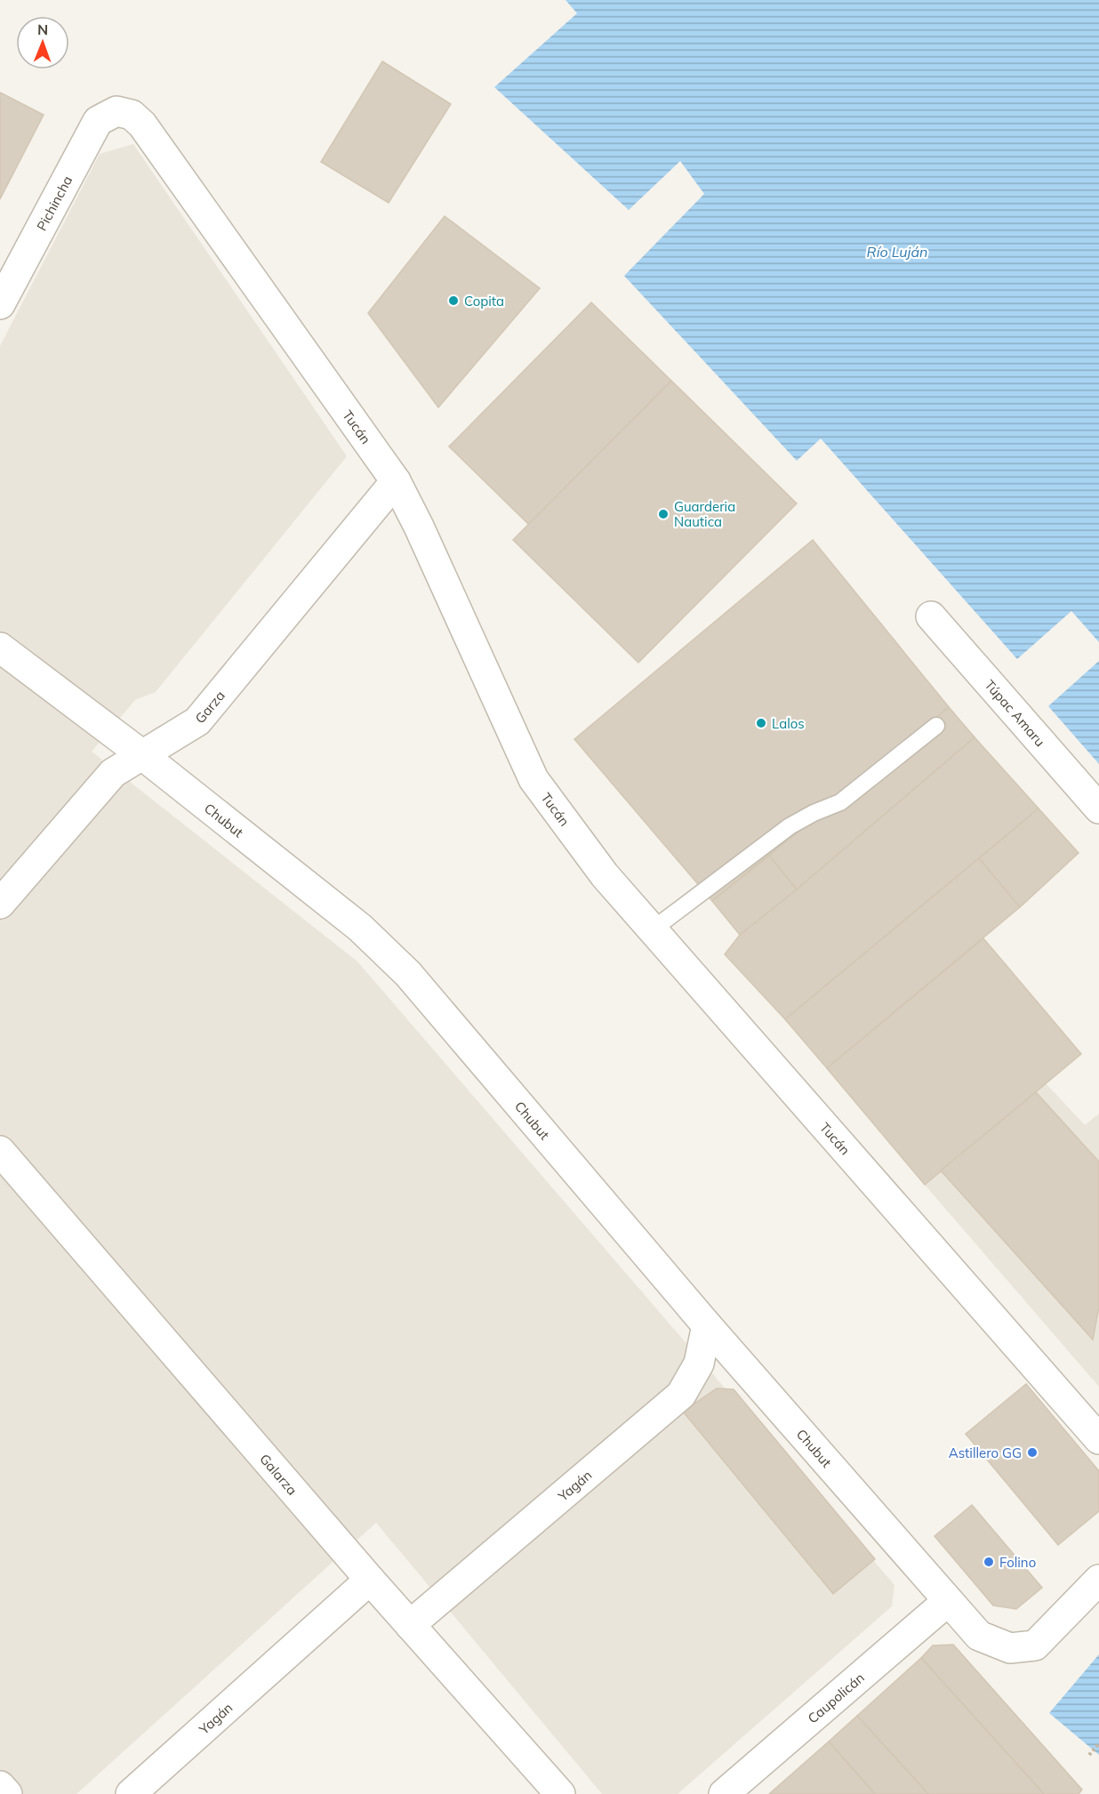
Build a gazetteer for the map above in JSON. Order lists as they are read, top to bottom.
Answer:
{
  "streets": {
    "street": [
      "Pichincha",
      "Tucán",
      "Garza",
      "Túpac Amaru",
      "Chubut",
      "Galarza",
      "Yagán",
      "Caupolicán"
    ]
  },
  "crossings": [
    ["Pichincha", "Tucán"],
    ["Tucán", "Garza"],
    ["Garza", "Chubut"],
    ["Chubut", "Yagán"],
    ["Chubut", "Caupolicán"],
    ["Galarza", "Yagán"]
  ],
  "water": ["Río Luján"],
  "places": [
    "Copita",
    "Guarderia Nautica",
    "Lalos",
    "Astillero GG",
    "Folino"
  ],
  "north": "top"
}
